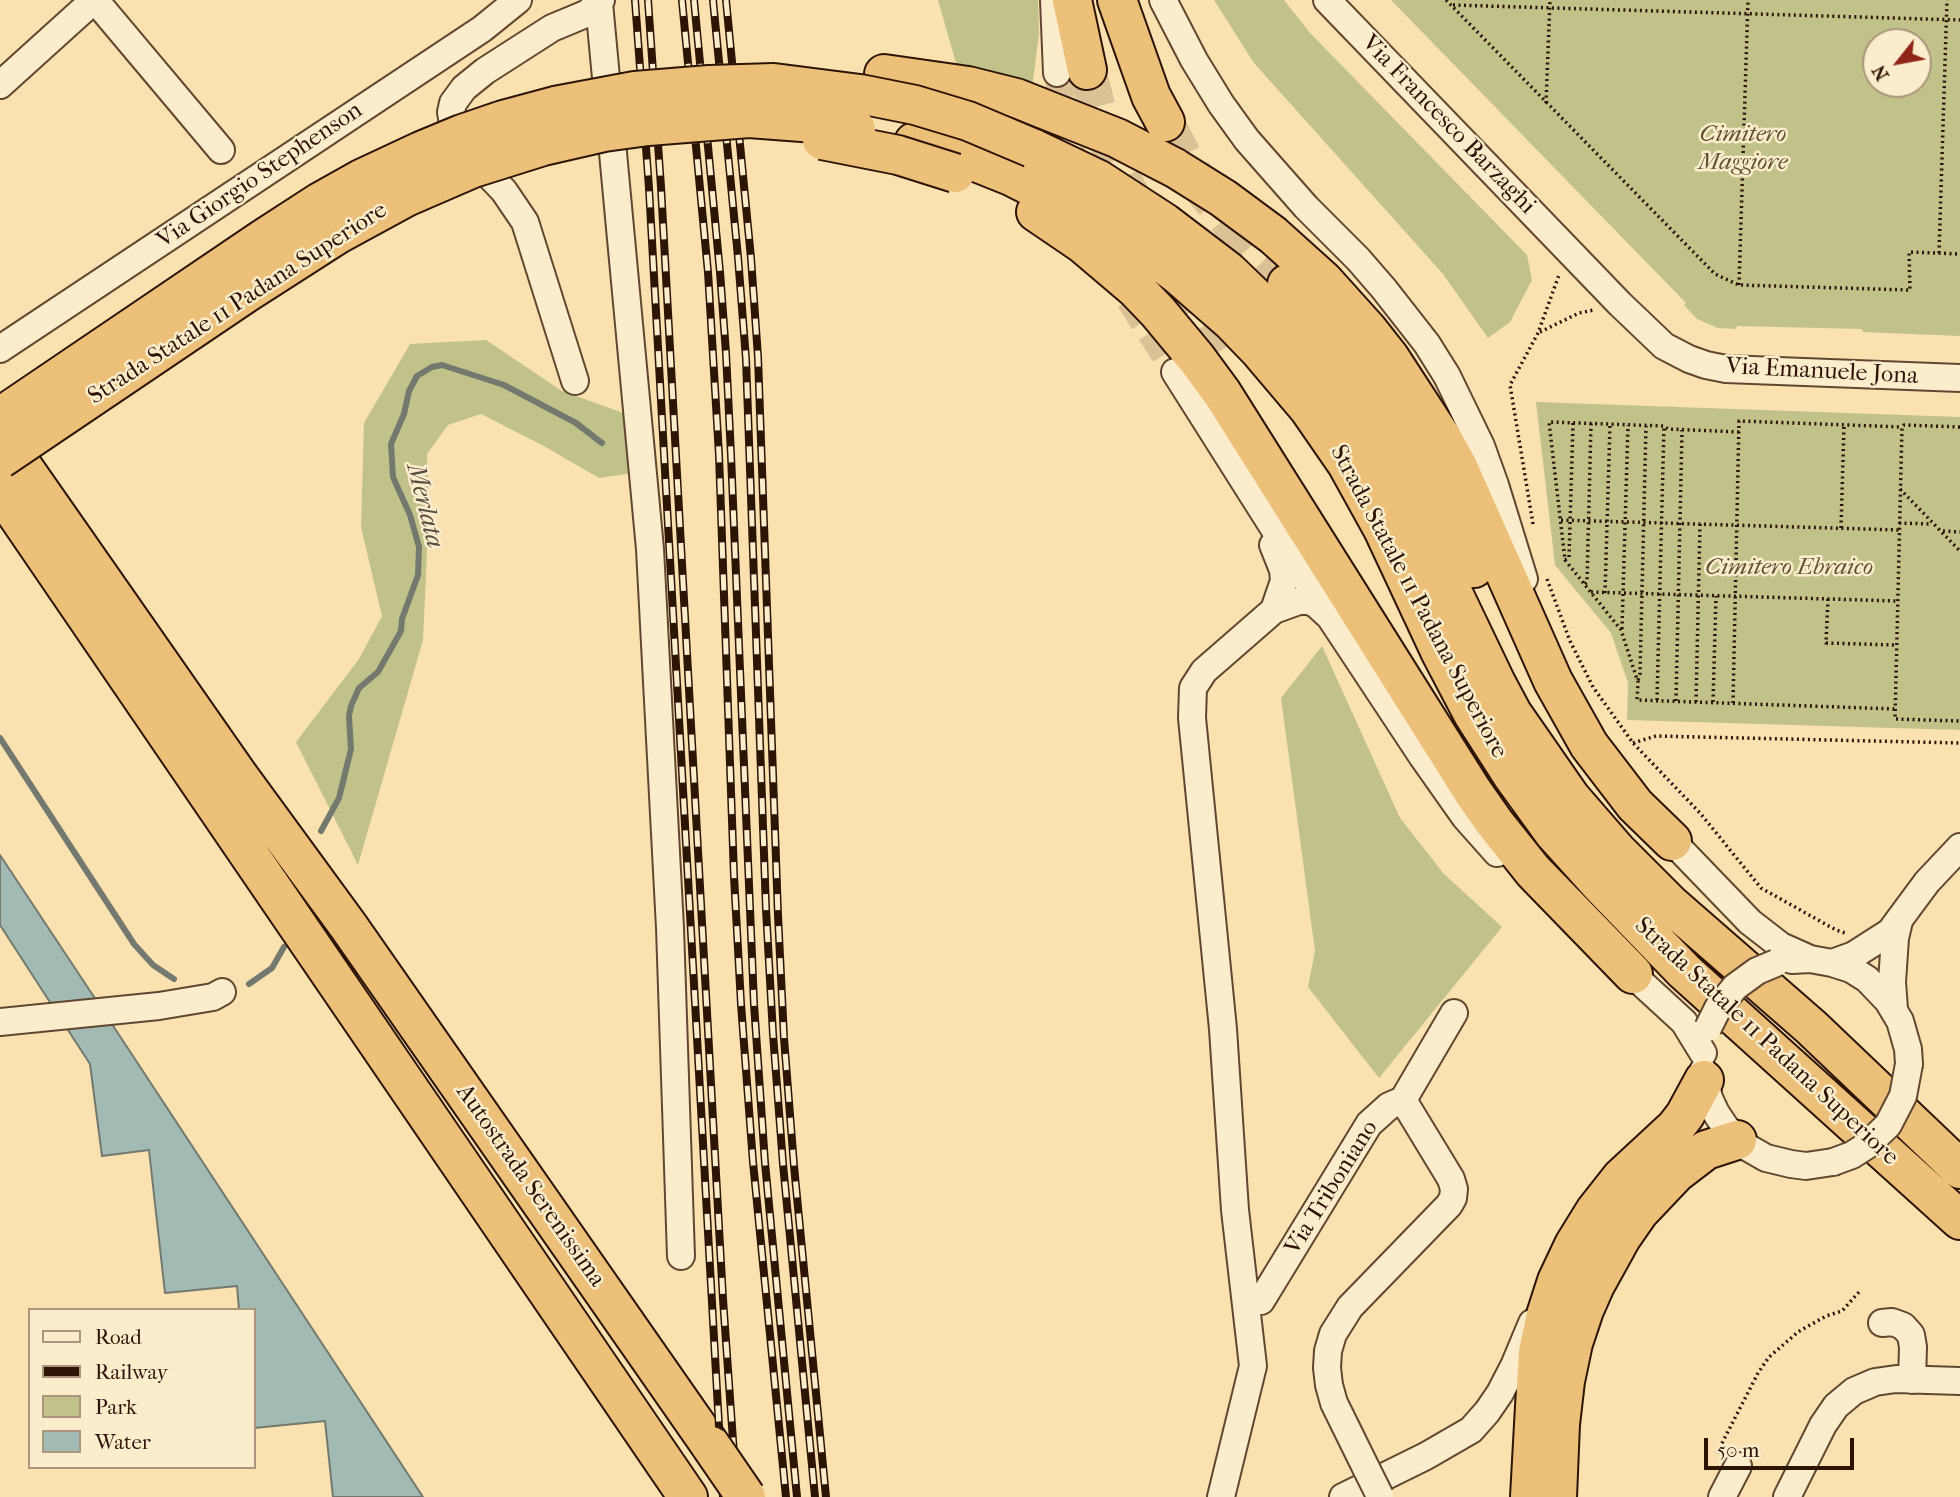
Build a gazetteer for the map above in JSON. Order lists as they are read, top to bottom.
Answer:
{
  "streets": {
    "highway": ["Strada Statale 11 Padana Superiore", "Autostrada Serenissima"],
    "street": [
      "Via Francesco Barzaghi",
      "Via Giorgio Stephenson",
      "Via Emanuele Jona",
      "Via Triboniano"
    ]
  },
  "crossings": [
    ["Via Francesco Barzaghi", "Via Emanuele Jona"]
  ],
  "water": ["Merlata"],
  "parks": ["Cimitero Maggiore", "Cimitero Ebraico"],
  "legend": [
    "Road",
    "Railway",
    "Park",
    "Water"
  ],
  "scale_bar": "50 m",
  "north": "bottom left"
}
